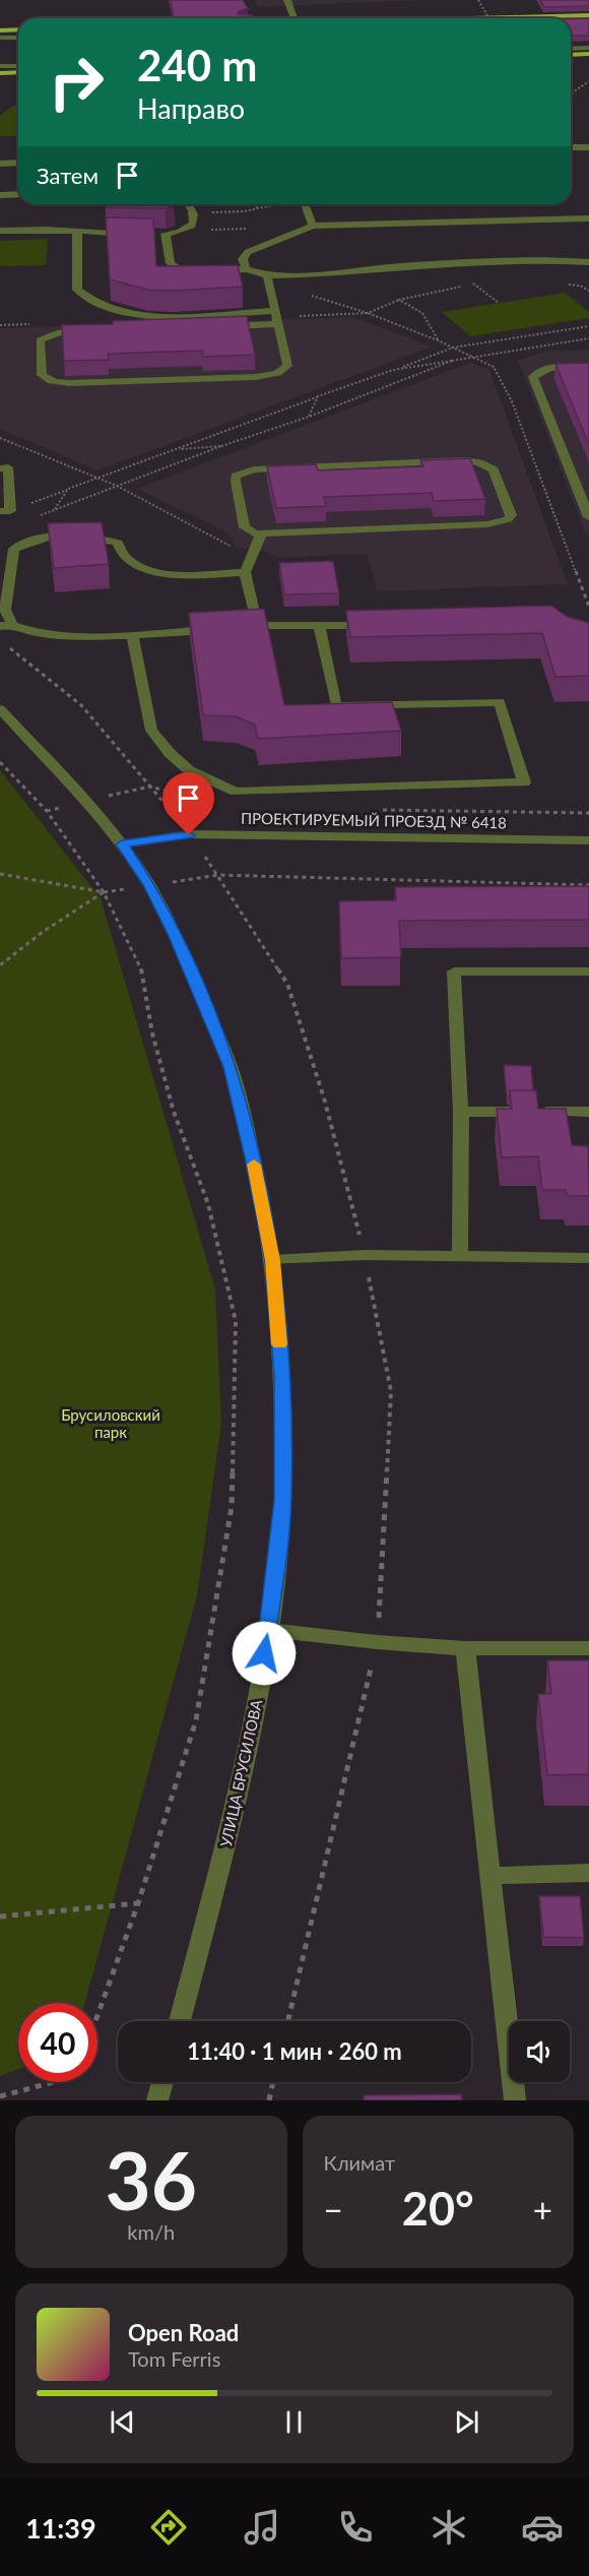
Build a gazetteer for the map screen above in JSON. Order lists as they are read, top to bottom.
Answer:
{
  "streets": {
    "street": ["ПРОЕКТИРУЕМЫЙ ПРОЕЗД № 6418", "УЛИЦА БРУСИЛОВА"]
  },
  "crossings": [
    ["ПРОЕКТИРУЕМЫЙ ПРОЕЗД № 6418", "УЛИЦА БРУСИЛОВА"]
  ],
  "parks": ["Брусиловский парк"],
  "page": {
    "turn": ["240 m", "Направо"],
    "then": "Затем",
    "limit": "40",
    "trip": "11:40 · 1 мин · 260 m",
    "tile": [
      ["36", "km/h"],
      "Климат"
    ],
    "heat": ["−", "20°", "+"],
    "song": ["Open Road", "Tom Ferris"],
    "tabs": "11:39"
  }
}
